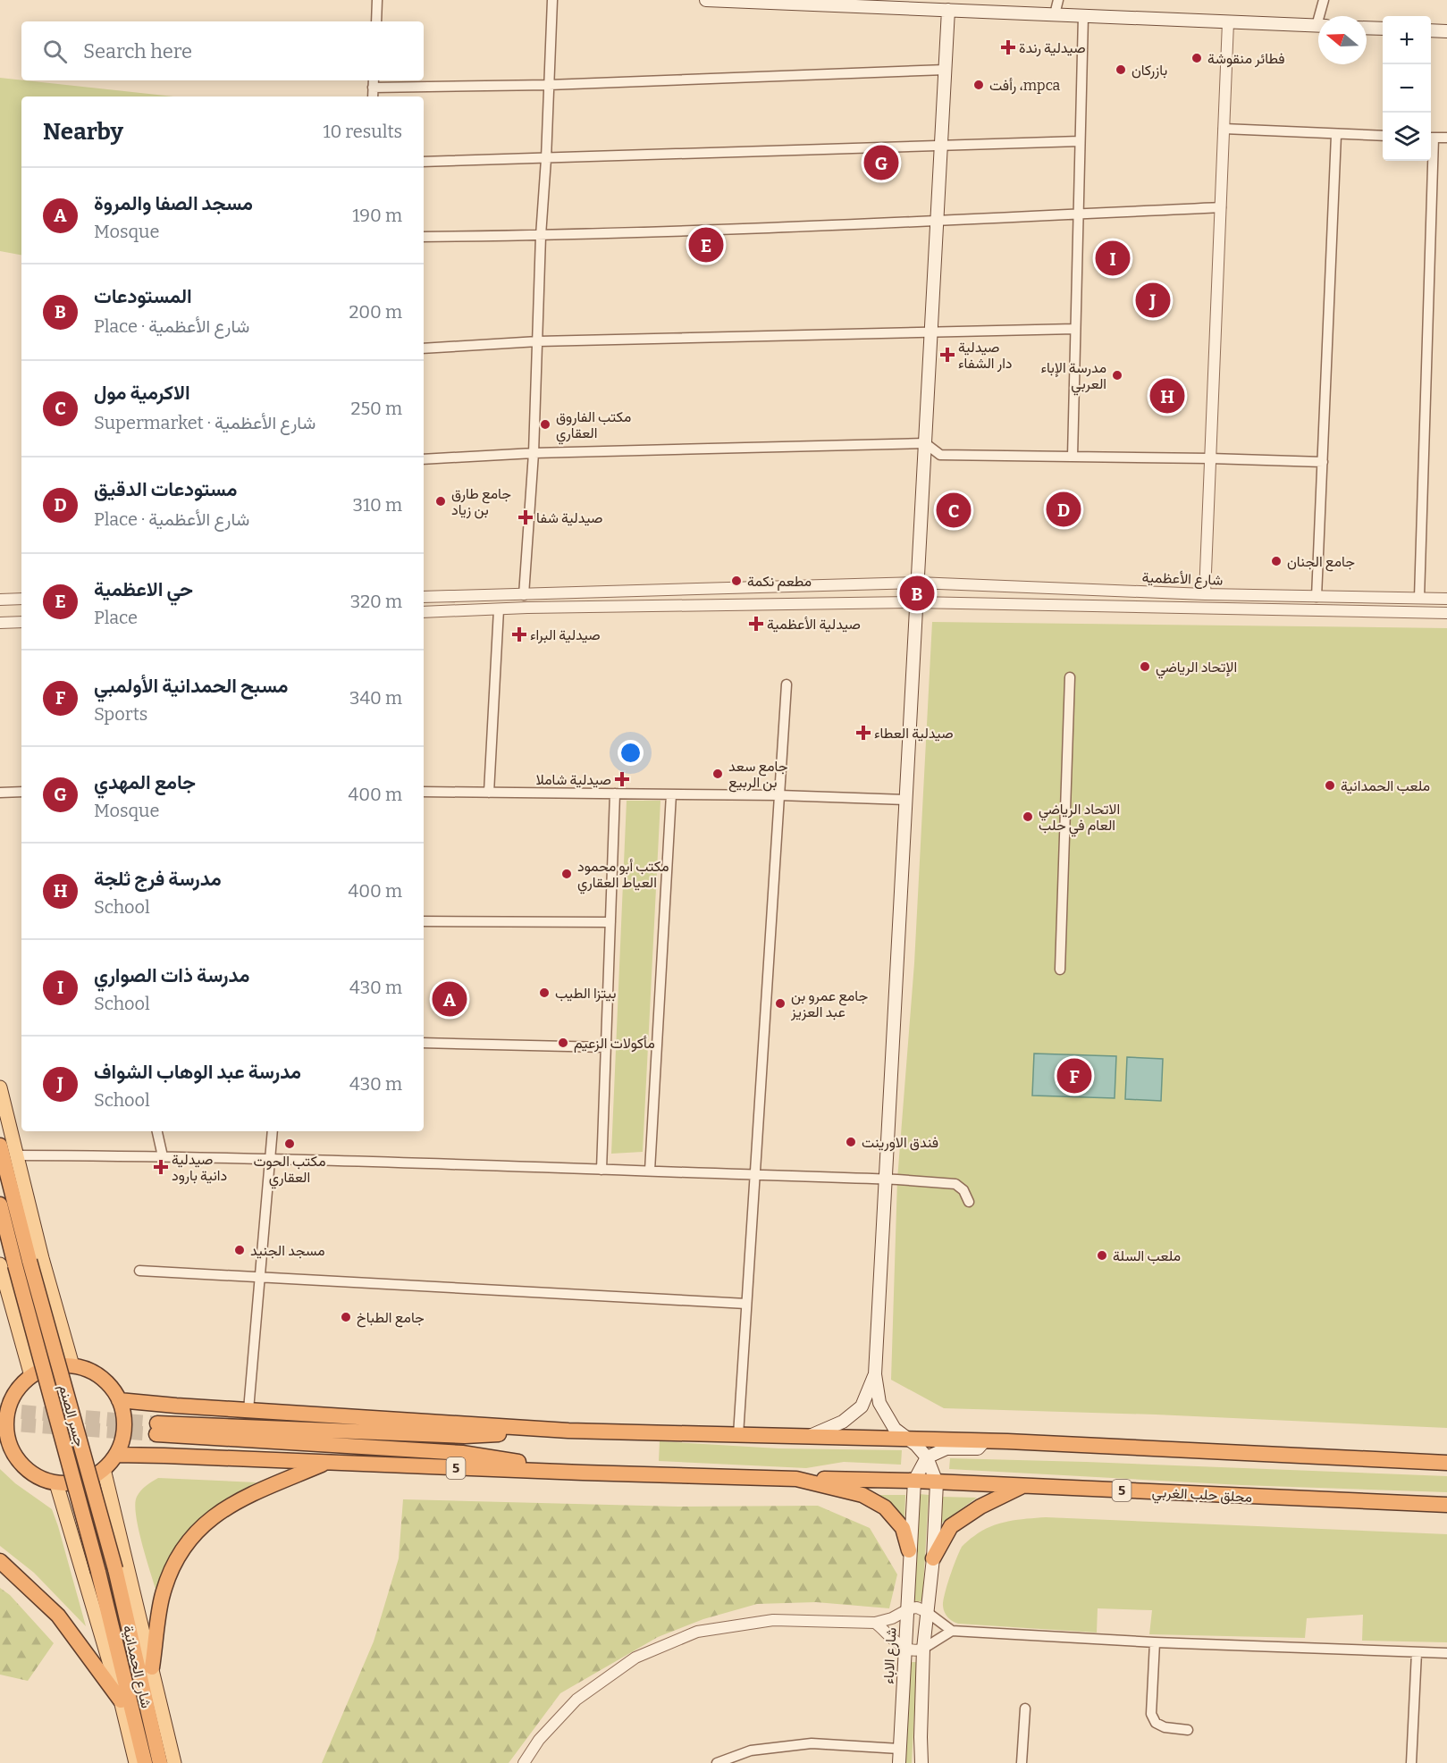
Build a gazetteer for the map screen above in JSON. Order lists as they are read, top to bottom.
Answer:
{
  "streets": {
    "highway": [
      "جسر الصنم",
      "5",
      "محلق حلب الغربي",
      "شارع الحمدانية"
    ],
    "main road": ["شارع الاباء"],
    "street": ["شارع الأعظمية"]
  },
  "crossings": [
    ["جسر الصنم", "شارع الحمدانية"],
    ["5", "محلق حلب الغربي"],
    ["محلق حلب الغربي", "شارع الاباء"]
  ],
  "places": {
    "health": [
      "صيدلية رندة",
      "صيدلية دار الشفاء",
      "صيدلية شفا",
      "صيدلية الأعظمية",
      "صيدلية البراء",
      "صيدلية العطاء",
      "صيدلية شاملا",
      "صيدلية دانية بارود"
    ],
    "other": [
      "فطائر منقوشة",
      "بازركان",
      "رأفت ،mpca",
      "مدرسة الإباء العربي",
      "مكتب الفاروق العقاري",
      "جامع طارق بن زياد",
      "جامع الجنان",
      "مطعم نكمة",
      "الإتحاد الرياضي",
      "جامع سعد بن الربيع",
      "ملعب الحمدانية",
      "الاتحاد الرياضي العام في حلب",
      "مكتب أبو محمود العياط العقاري",
      "بيتزا الطيب",
      "جامع عمرو بن عبد العزيز",
      "مأكولات الزعيم",
      "فندق الاورينت",
      "مكتب الحوت العقاري",
      "مسجد الجنيد",
      "ملعب السلة",
      "جامع الطباخ"
    ]
  },
  "north": "left",
  "page": {
    "map_buttons": ["+", "−"],
    "search": "Search here",
    "heading": ["Nearby", "10 results"],
    "pins": [
      "G",
      "E",
      "I",
      "J",
      "H",
      "D",
      "C",
      "B",
      "A",
      "F"
    ],
    "list": [
      {
        "mark": "A",
        "name": "مسجد الصفا والمروة",
        "note": "Mosque",
        "value": "190 m"
      },
      {
        "mark": "B",
        "name": "المستودعات",
        "note": "Place · شارع الأعظمية",
        "value": "200 m"
      },
      {
        "mark": "C",
        "name": "الاكرمية مول",
        "note": "Supermarket · شارع الأعظمية",
        "value": "250 m"
      },
      {
        "mark": "D",
        "name": "مستودعات الدقيق",
        "note": "Place · شارع الأعظمية",
        "value": "310 m"
      },
      {
        "mark": "E",
        "name": "حي الاعظمية",
        "note": "Place",
        "value": "320 m"
      },
      {
        "mark": "F",
        "name": "مسبح الحمدانية الأولمبي",
        "note": "Sports",
        "value": "340 m"
      },
      {
        "mark": "G",
        "name": "جامع المهدي",
        "note": "Mosque",
        "value": "400 m"
      },
      {
        "mark": "H",
        "name": "مدرسة فرج ثلجة",
        "note": "School",
        "value": "400 m"
      },
      {
        "mark": "I",
        "name": "مدرسة ذات الصواري",
        "note": "School",
        "value": "430 m"
      },
      {
        "mark": "J",
        "name": "مدرسة عبد الوهاب الشواف",
        "note": "School",
        "value": "430 m"
      }
    ]
  }
}
